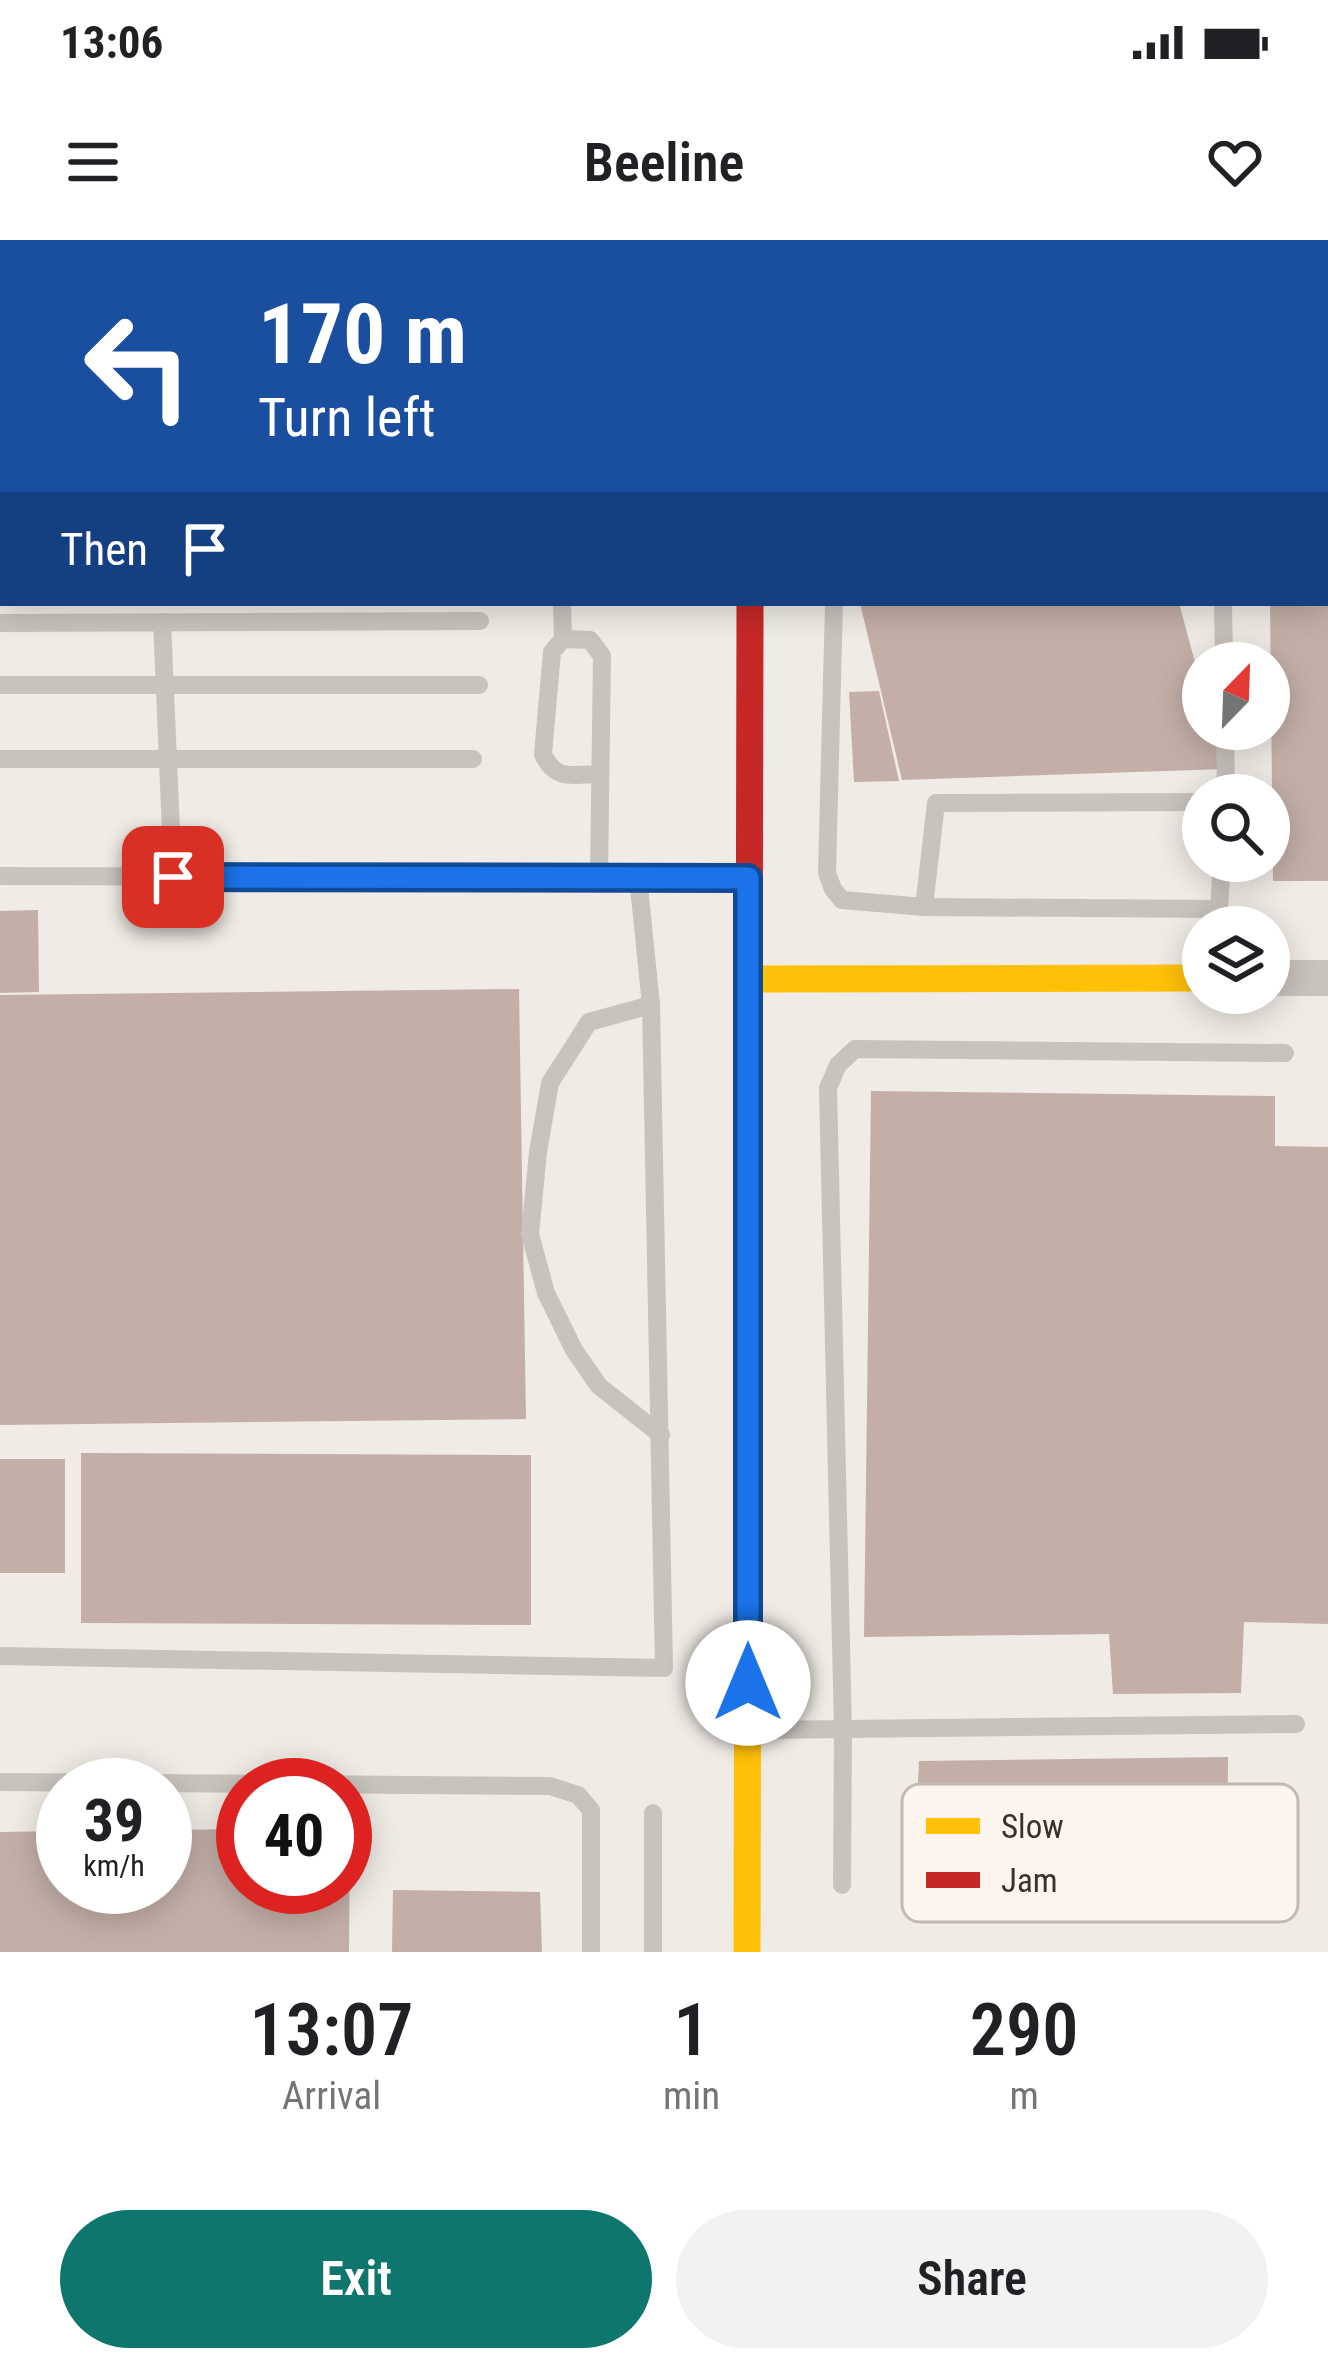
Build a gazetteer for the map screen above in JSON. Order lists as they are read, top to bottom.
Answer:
{
  "legend": ["Slow", "Jam"],
  "north": "top right",
  "page": {
    "status": "13:06",
    "header": "Beeline",
    "turn": ["170 m", "Turn left"],
    "then": "Then",
    "speed": "39 km/h",
    "limit": "40",
    "eta": [
      "13:07",
      "Arrival",
      "1",
      "min",
      "290",
      "m"
    ],
    "buttons": ["Exit", "Share"]
  }
}
